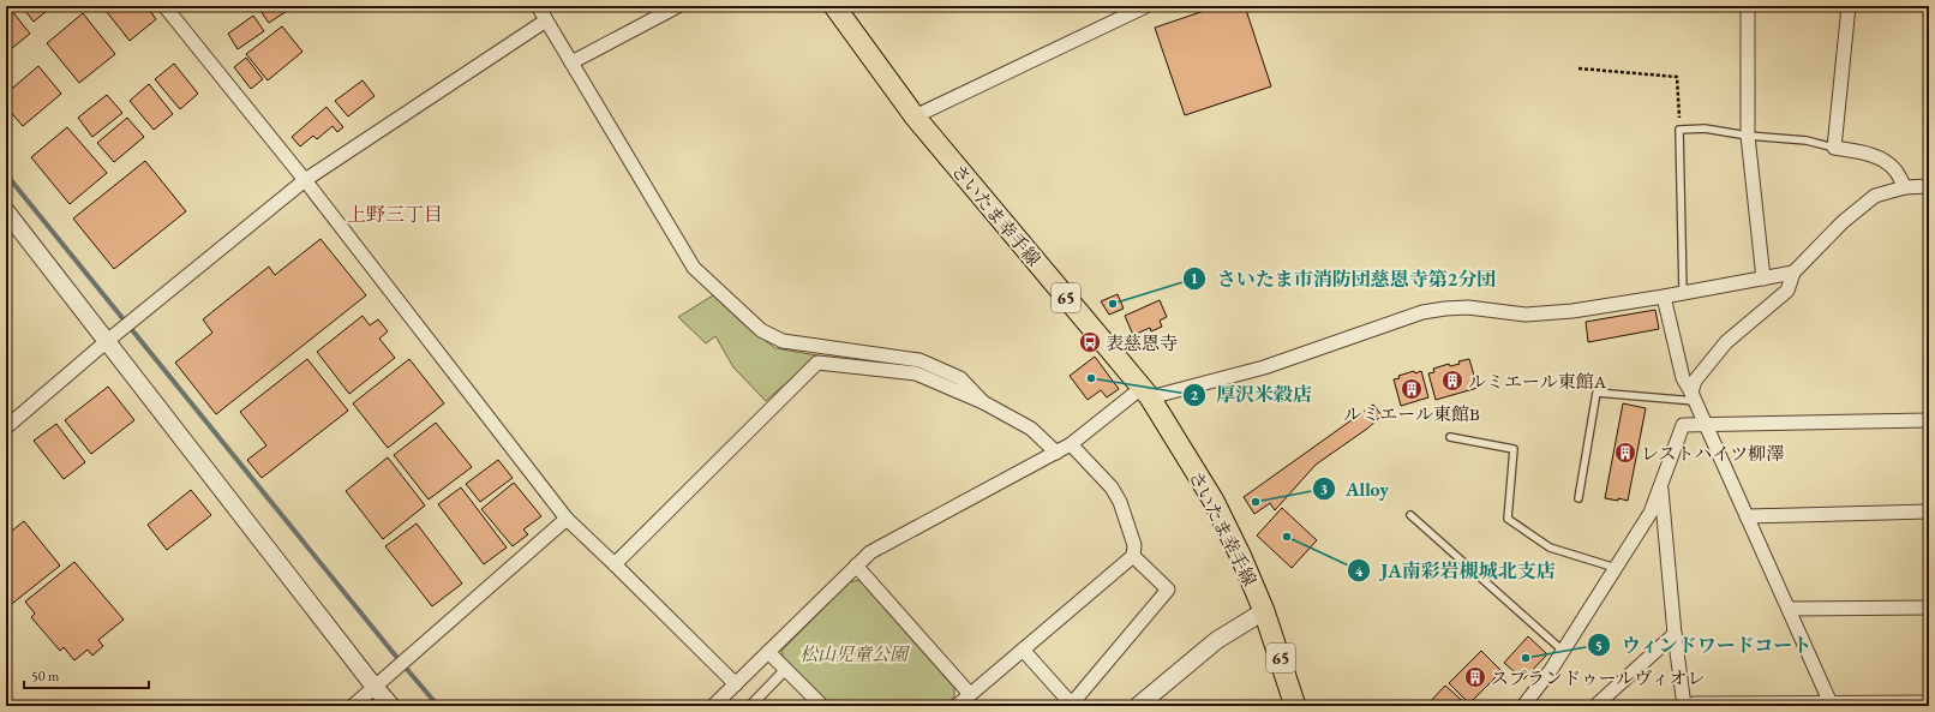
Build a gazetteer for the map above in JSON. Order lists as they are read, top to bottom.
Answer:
{
  "streets": {
    "main road": ["さいたま幸手線", "65"]
  },
  "districts": ["上野三丁目"],
  "parks": ["松山児童公園"],
  "places": {
    "other": [
      "さいたま市消防団慈恩寺第2分団",
      "厚沢米穀店",
      "Alloy",
      "JA南彩岩槻城北支店",
      "ウィンドワードコート"
    ],
    "bus stop": ["表慈恩寺"],
    "building": [
      "ルミエール東館A",
      "ルミエール東館B",
      "レストハイツ柳澤",
      "スプランドゥールヴィオレ"
    ]
  },
  "scale_bar": "50 m"
}
